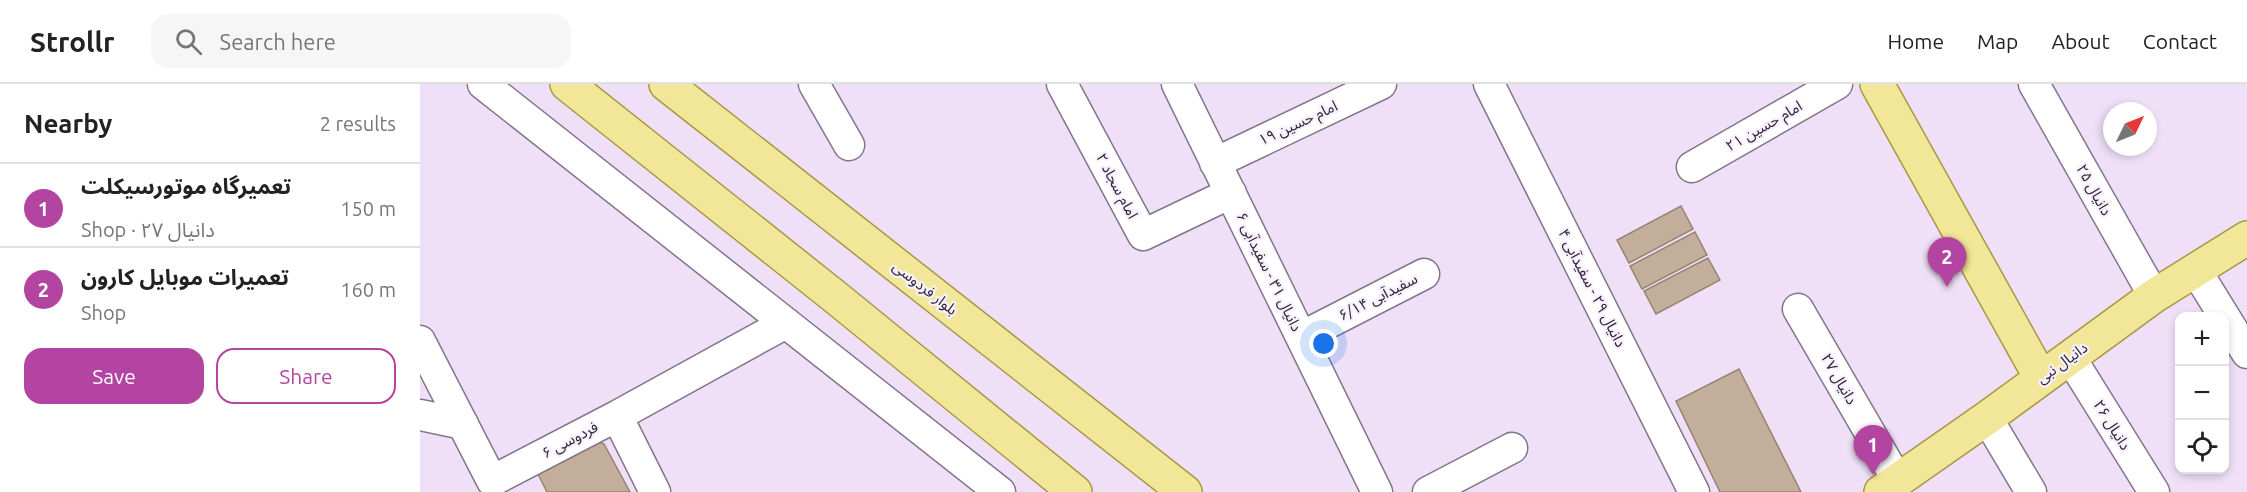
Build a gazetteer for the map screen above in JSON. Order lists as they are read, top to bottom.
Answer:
{
  "streets": {
    "main road": ["بلوار فردوسی", "دانیال نبی"],
    "street": [
      "امام حسین ۱۹",
      "امام حسین ۲۱",
      "امام سجاد ۲",
      "دانیال ۲۵",
      "دانیال ۳۱ - سفیدآبی ۶",
      "دانیال ۲۹ - سفیدآبی ۴",
      "سفیدآبی ۶/۱۴",
      "دانیال ۲۷",
      "دانیال ۲۶",
      "فردوسی ۶"
    ]
  },
  "crossings": [
    ["امام حسین ۱۹", "دانیال ۳۱ - سفیدآبی ۶"],
    ["امام سجاد ۲", "دانیال ۳۱ - سفیدآبی ۶"],
    ["دانیال ۲۵", "دانیال نبی"],
    ["دانیال ۳۱ - سفیدآبی ۶", "سفیدآبی ۶/۱۴"],
    ["دانیال نبی", "دانیال ۲۷"],
    ["دانیال نبی", "دانیال ۲۶"]
  ],
  "north": "top right",
  "page": {
    "header": "Strollr",
    "search": "Search here",
    "nav": [
      "Home",
      "Map",
      "About",
      "Contact"
    ],
    "heading": ["Nearby", "2 results"],
    "list": [
      {
        "mark": "1",
        "name": "تعمیرگاه موتورسیکلت",
        "note": "Shop · دانیال ۲۷",
        "value": "150 m"
      },
      {
        "mark": "2",
        "name": "تعمیرات موبایل کارون",
        "note": "Shop",
        "value": "160 m"
      }
    ],
    "pins": ["2", "1"],
    "map_buttons": ["+", "−"],
    "buttons": ["Save", "Share"]
  }
}
